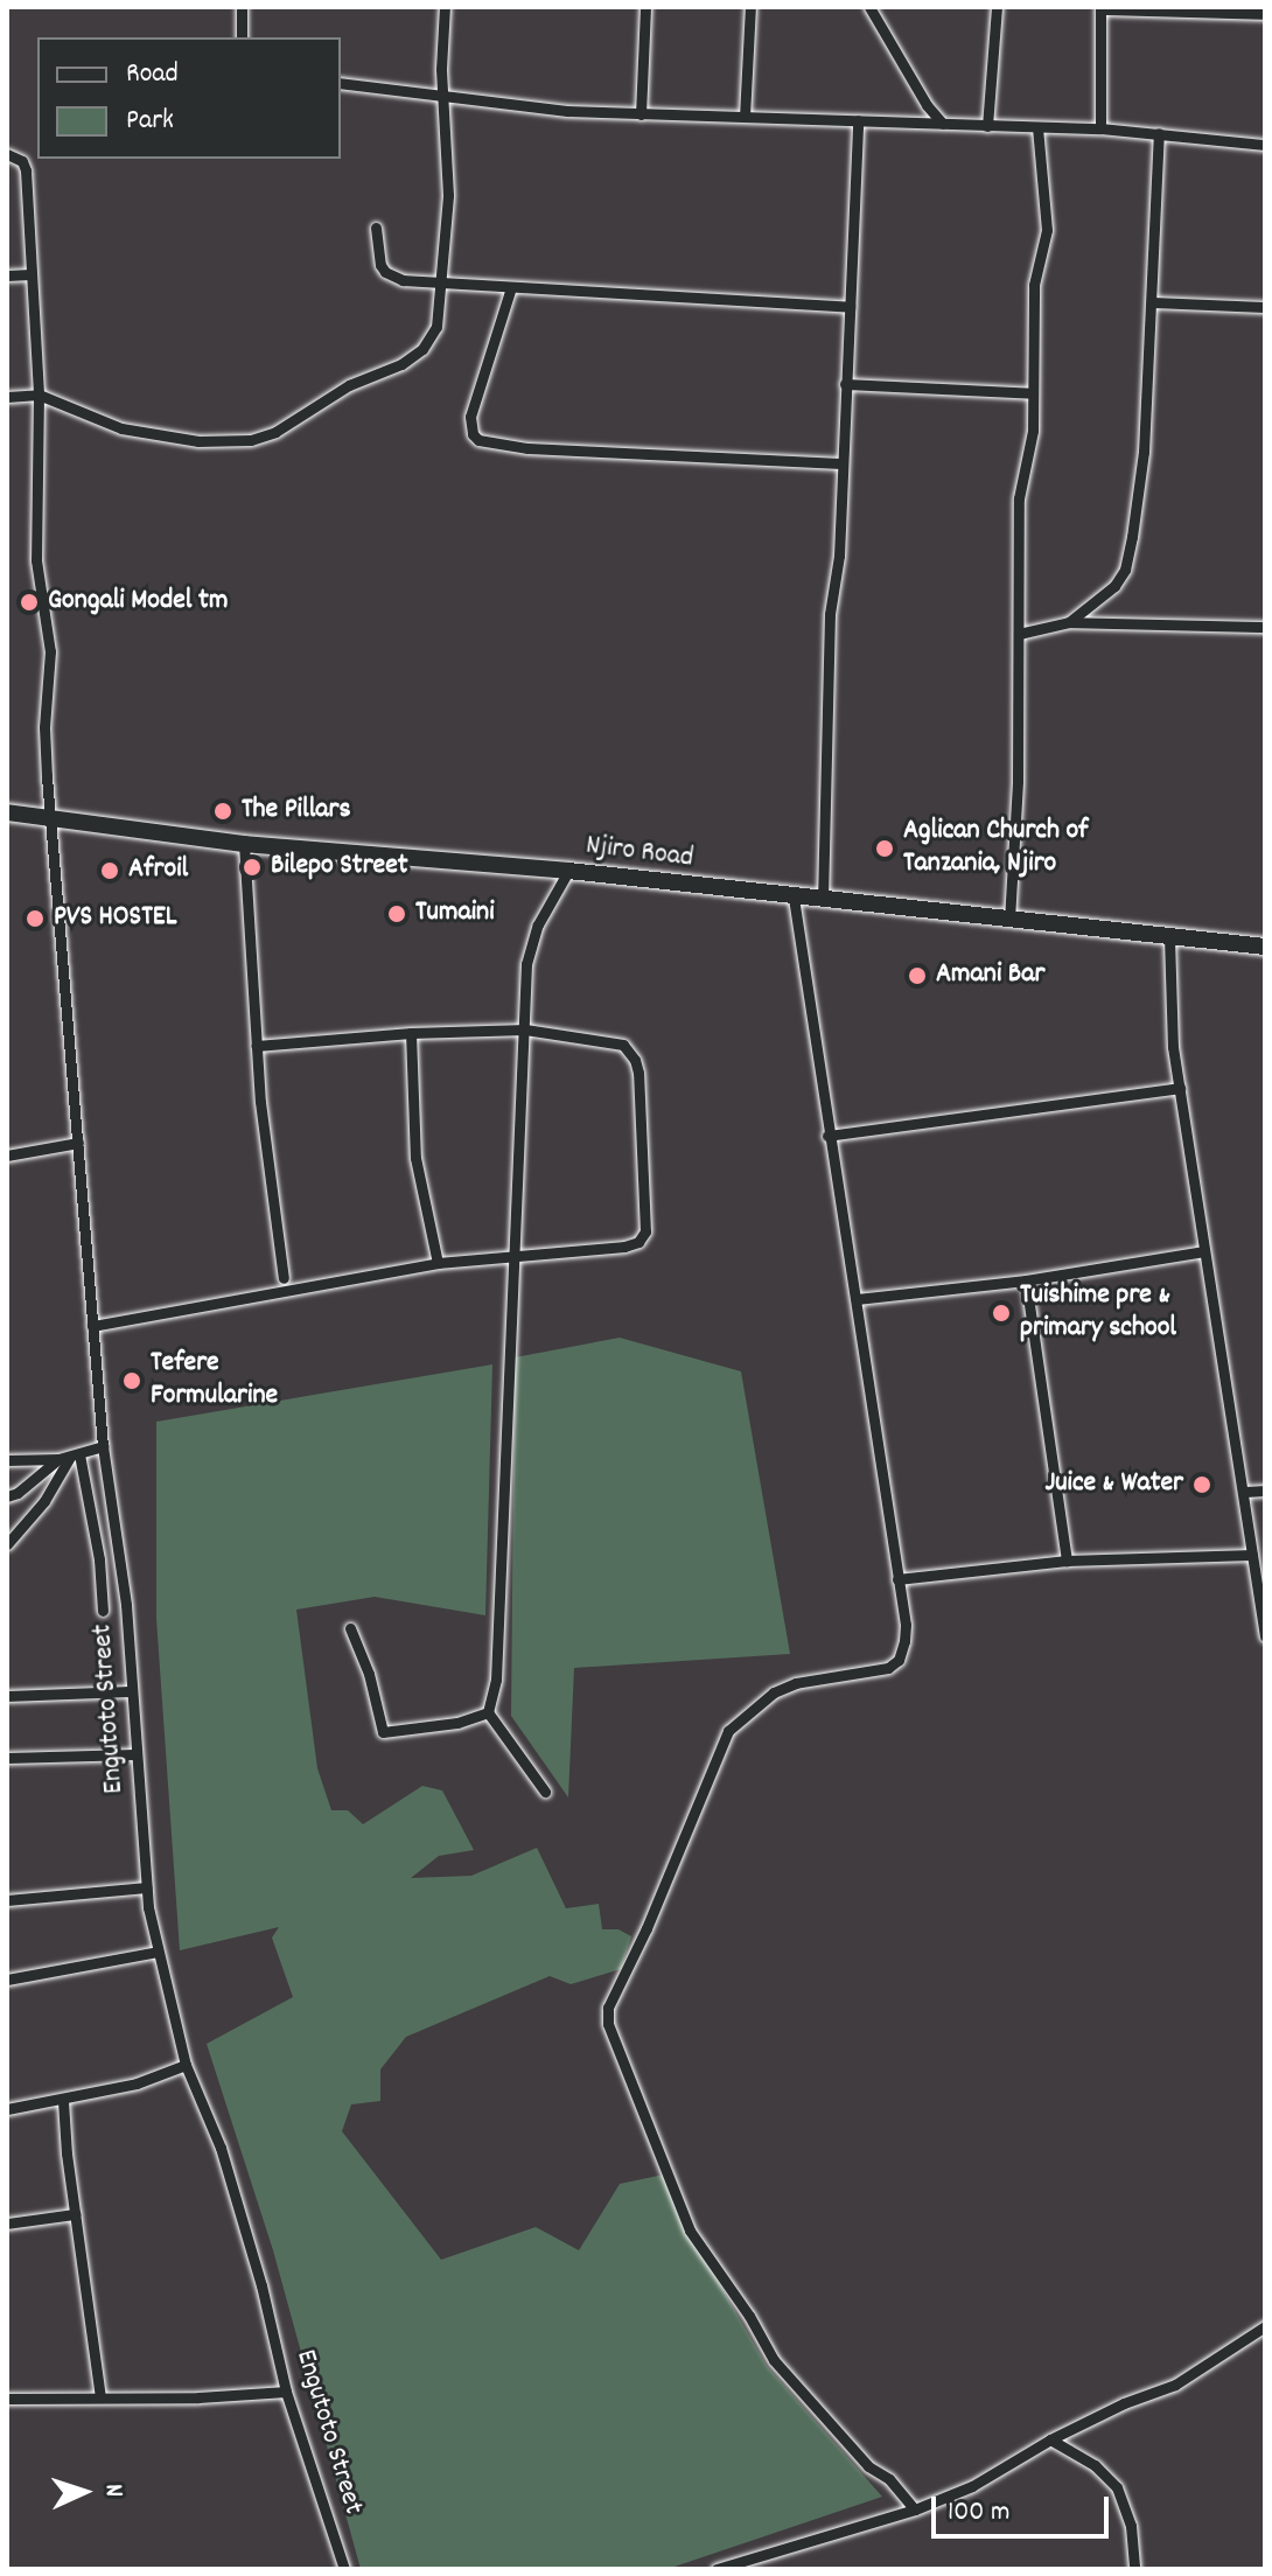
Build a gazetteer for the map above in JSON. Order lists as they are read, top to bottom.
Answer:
{
  "streets": {
    "street": ["Njiro Road", "Engutoto Street"]
  },
  "crossings": [
    ["Njiro Road", "Engutoto Street"]
  ],
  "places": [
    "Gongali Model tm",
    "The Pillars",
    "Aglican Church of Tanzania, Njiro",
    "Bilepo Street",
    "Afroil",
    "Tumaini",
    "PVS HOSTEL",
    "Amani Bar",
    "Tuishime pre & primary school",
    "Tefere Formularine",
    "Juice & Water"
  ],
  "legend": ["Road", "Park"],
  "scale_bar": "100 m",
  "north": "right"
}
